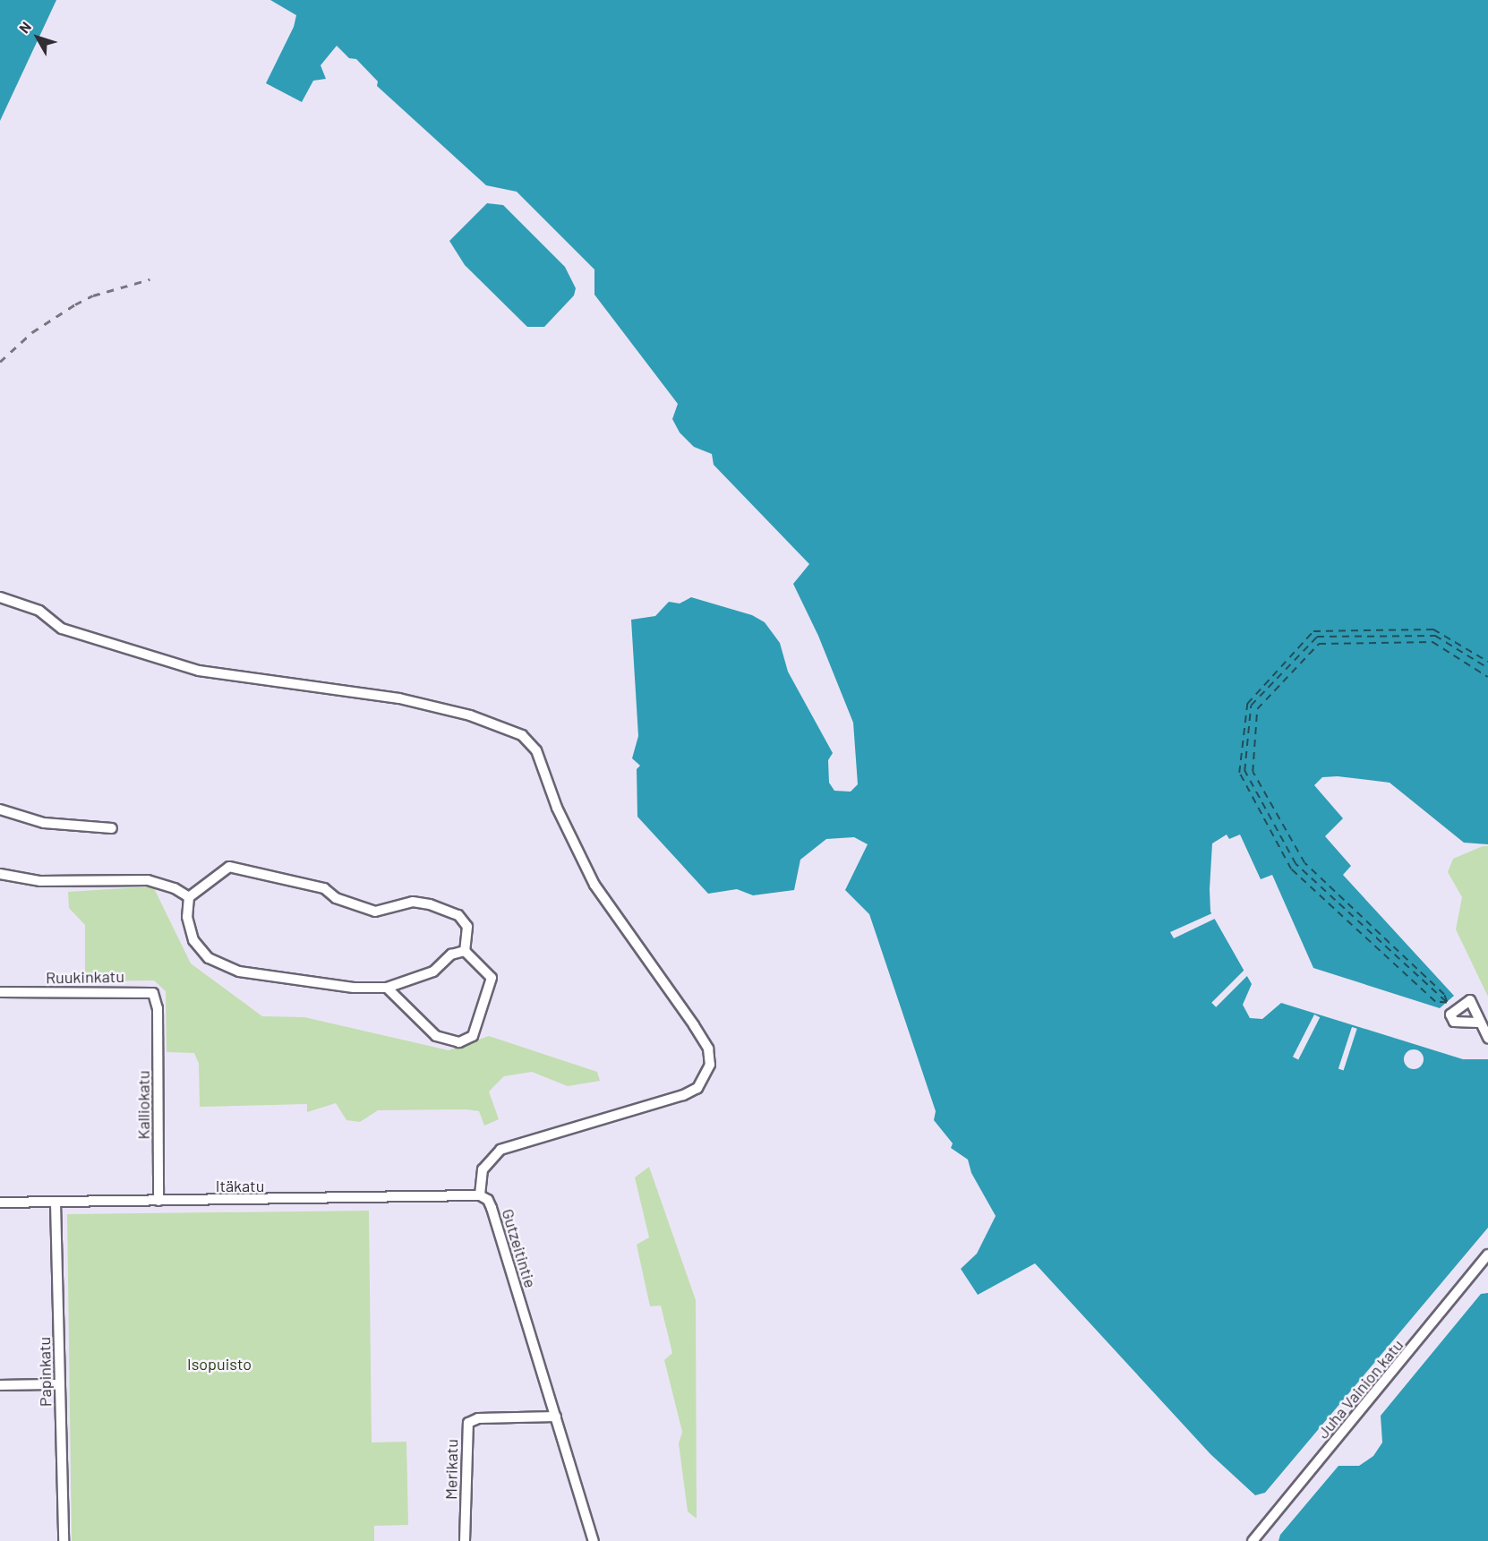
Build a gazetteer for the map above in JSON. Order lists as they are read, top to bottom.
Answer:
{
  "streets": {
    "street": [
      "Ruukinkatu",
      "Kalliokatu",
      "Itäkatu",
      "Gutzeitintie",
      "Papinkatu",
      "Juha Vainion katu",
      "Merikatu"
    ]
  },
  "crossings": [
    ["Ruukinkatu", "Kalliokatu"],
    ["Kalliokatu", "Itäkatu"],
    ["Itäkatu", "Gutzeitintie"],
    ["Itäkatu", "Papinkatu"],
    ["Gutzeitintie", "Merikatu"]
  ],
  "parks": ["Isopuisto"],
  "north": "top left"
}
